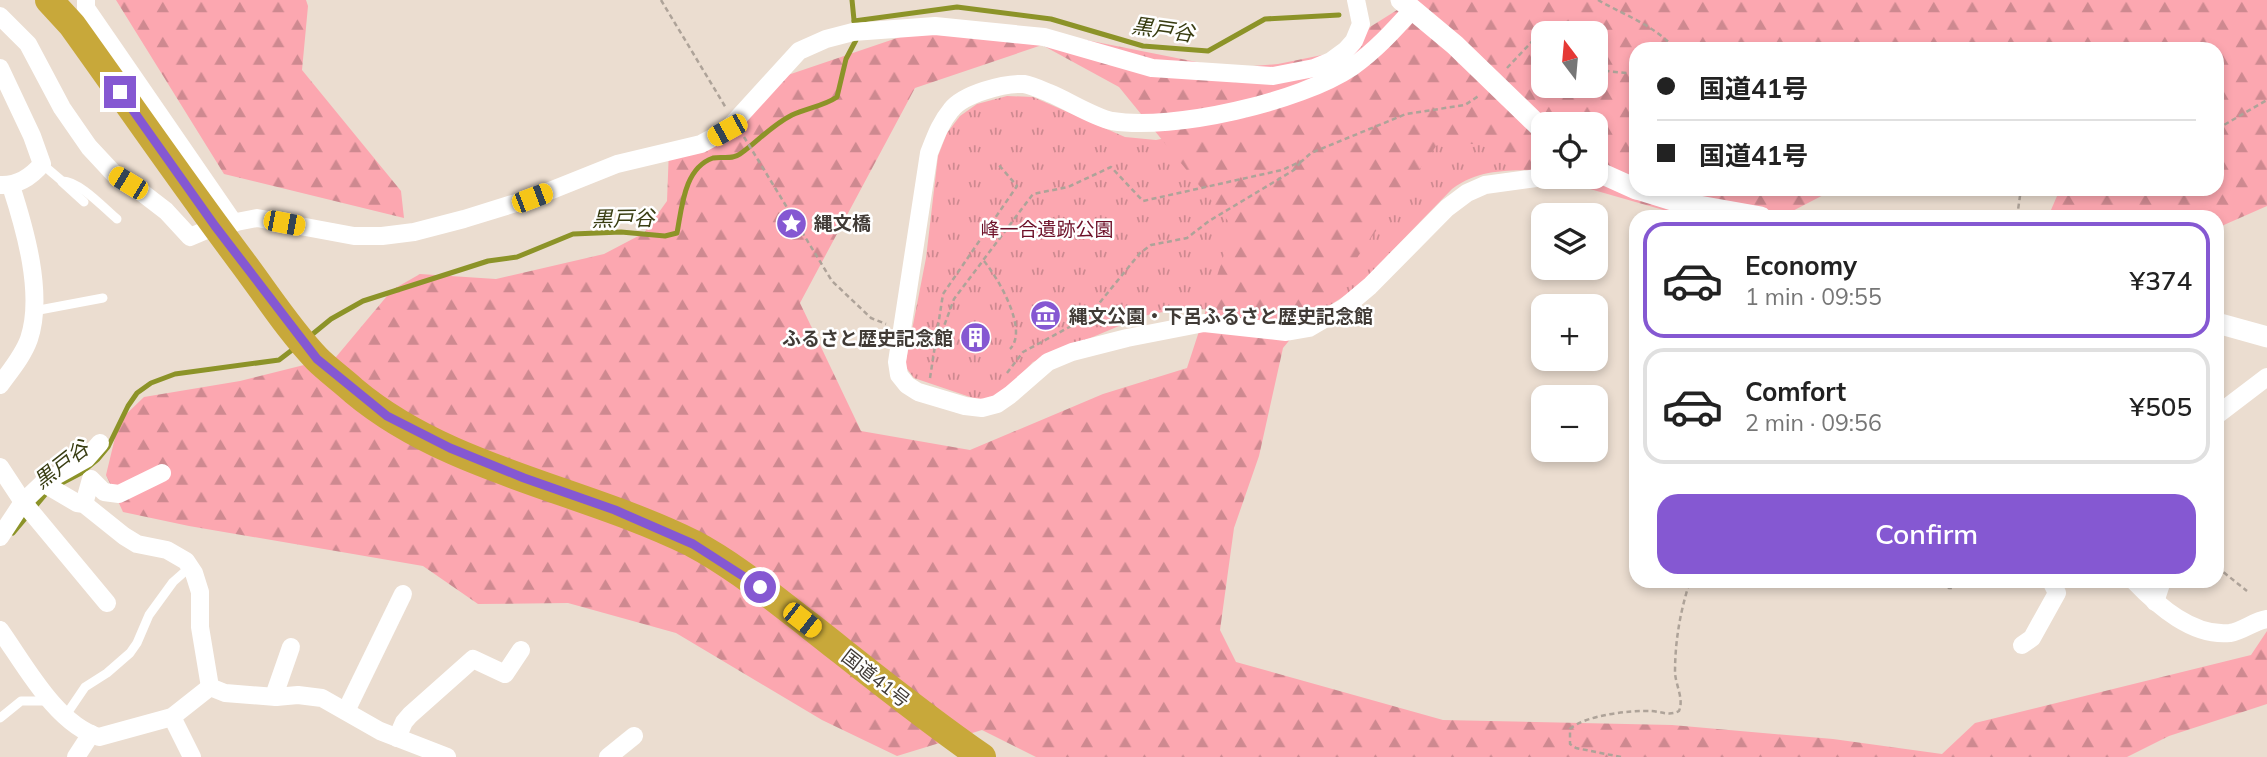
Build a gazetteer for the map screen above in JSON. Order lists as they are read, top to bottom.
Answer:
{
  "streets": {
    "highway": ["国道41号"]
  },
  "water": ["黒戸谷"],
  "parks": ["峰一合遺跡公園"],
  "places": {
    "place": ["縄文橋"],
    "museum": ["縄文公園・下呂ふるさと歴史記念館"],
    "building": ["ふるさと歴史記念館"]
  },
  "north": "top",
  "page": {
    "map_buttons": ["+", "−"],
    "banner": ["国道41号", "国道41号"],
    "list": [
      {
        "name": "Economy",
        "note": "1 min · 09:55",
        "value": "¥374"
      },
      {
        "name": "Comfort",
        "note": "2 min · 09:56",
        "value": "¥505"
      }
    ],
    "buttons": "Confirm"
  }
}
